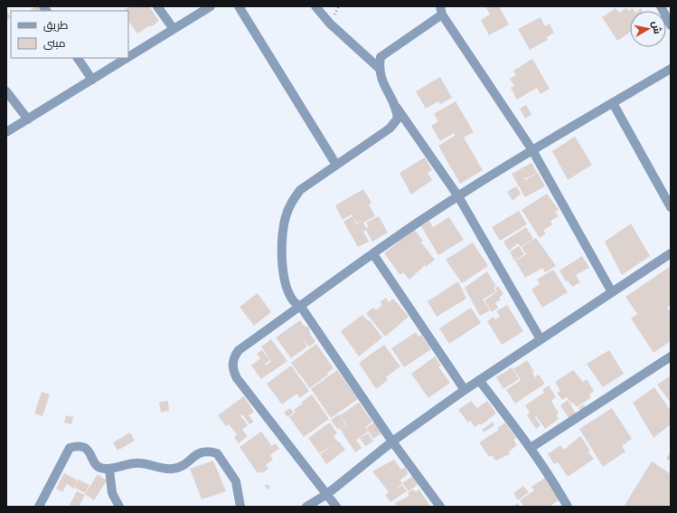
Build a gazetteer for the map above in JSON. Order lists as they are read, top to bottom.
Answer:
{
  "legend": ["طريق", "مبنى"],
  "north": "right"
}
